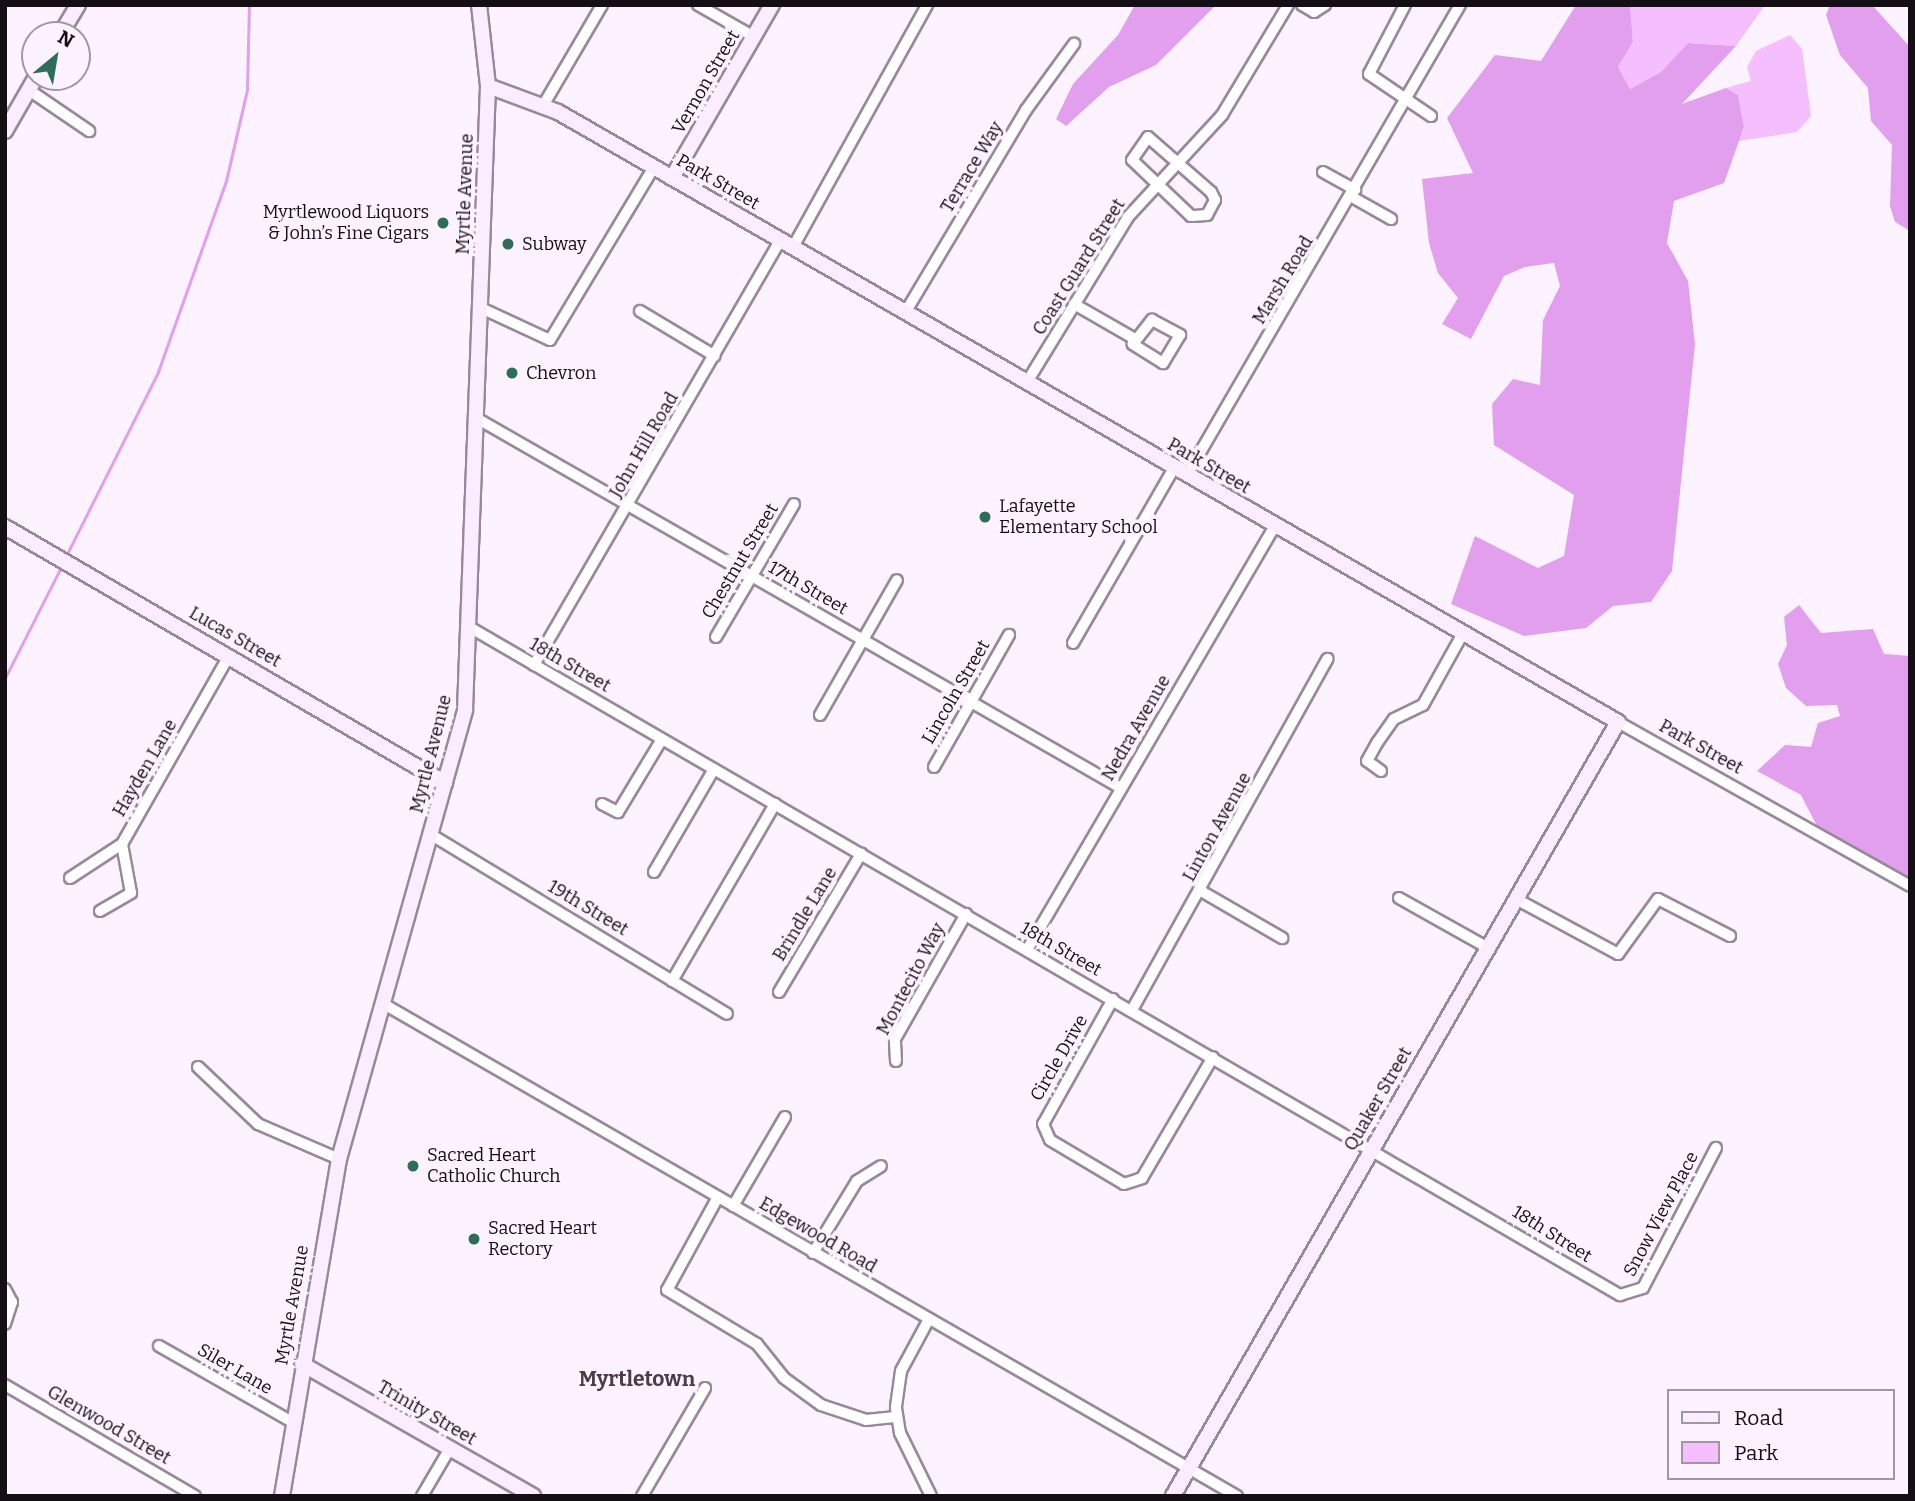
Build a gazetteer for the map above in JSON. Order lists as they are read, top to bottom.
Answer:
{
  "streets": {
    "street": [
      "Vernon Street",
      "Terrace Way",
      "Park Street",
      "Myrtle Avenue",
      "Coast Guard Street",
      "Marsh Road",
      "John Hill Road",
      "Chestnut Street",
      "17th Street",
      "Lucas Street",
      "18th Street",
      "Lincoln Street",
      "Nedra Avenue",
      "Hayden Lane",
      "Linton Avenue",
      "19th Street",
      "Brindle Lane",
      "Montecito Way",
      "Circle Drive",
      "Quaker Street",
      "Snow View Place",
      "Edgewood Road",
      "Siler Lane",
      "Trinity Street",
      "Glenwood Street"
    ]
  },
  "crossings": [
    ["Vernon Street", "Park Street"],
    ["Terrace Way", "Park Street"],
    ["Park Street", "Myrtle Avenue"],
    ["Park Street", "Coast Guard Street"],
    ["Park Street", "Marsh Road"],
    ["Park Street", "John Hill Road"],
    ["Park Street", "Nedra Avenue"],
    ["Park Street", "Quaker Street"],
    ["Myrtle Avenue", "17th Street"],
    ["Myrtle Avenue", "Lucas Street"],
    ["Myrtle Avenue", "18th Street"],
    ["Myrtle Avenue", "19th Street"],
    ["Myrtle Avenue", "Edgewood Road"],
    ["Myrtle Avenue", "Siler Lane"],
    ["Myrtle Avenue", "Trinity Street"],
    ["John Hill Road", "17th Street"],
    ["John Hill Road", "18th Street"],
    ["Chestnut Street", "17th Street"],
    ["17th Street", "Lincoln Street"],
    ["17th Street", "Nedra Avenue"],
    ["Lucas Street", "Hayden Lane"],
    ["18th Street", "Nedra Avenue"],
    ["18th Street", "Linton Avenue"],
    ["18th Street", "Brindle Lane"],
    ["18th Street", "Montecito Way"],
    ["18th Street", "Circle Drive"],
    ["18th Street", "Quaker Street"],
    ["18th Street", "Snow View Place"],
    ["Quaker Street", "Edgewood Road"]
  ],
  "districts": ["Myrtletown"],
  "places": [
    "Myrtlewood Liquors & John’s Fine Cigars",
    "Subway",
    "Chevron",
    "Lafayette Elementary School",
    "Sacred Heart Catholic Church",
    "Sacred Heart Rectory"
  ],
  "legend": ["Road", "Park"],
  "north": "top right"
}
